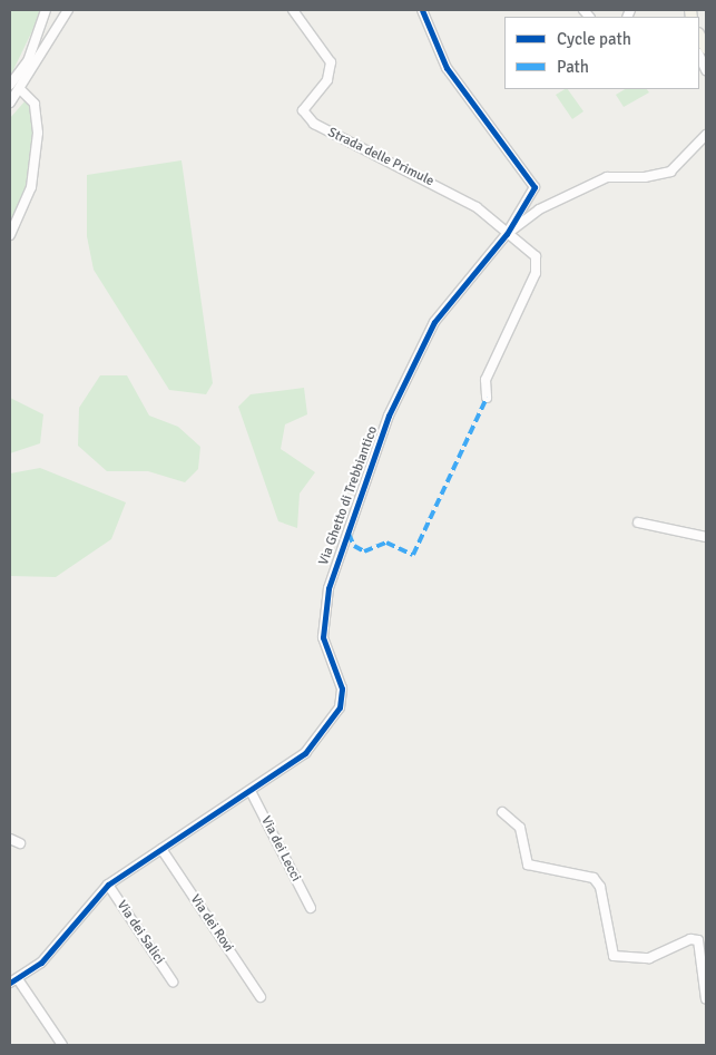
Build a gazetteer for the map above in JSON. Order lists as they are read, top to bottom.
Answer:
{
  "streets": {
    "street": [
      "Strada delle Primule",
      "Via Ghetto di Trebbiantico",
      "Via dei Lecci",
      "Via dei Rovi",
      "Via dei Salici"
    ]
  },
  "crossings": [
    ["Strada delle Primule", "Via Ghetto di Trebbiantico"],
    ["Via Ghetto di Trebbiantico", "Via dei Lecci"],
    ["Via Ghetto di Trebbiantico", "Via dei Rovi"],
    ["Via Ghetto di Trebbiantico", "Via dei Salici"]
  ],
  "legend": ["Cycle path", "Path"]
}
